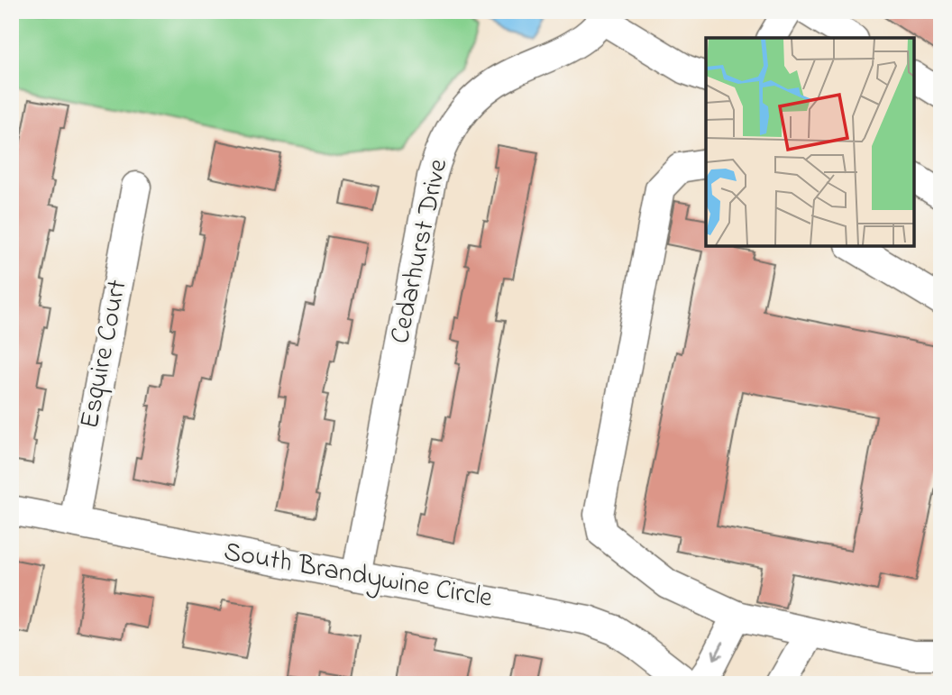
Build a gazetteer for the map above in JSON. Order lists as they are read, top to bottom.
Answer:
{
  "streets": {
    "street": ["Cedarhurst Drive", "Esquire Court", "South Brandywine Circle"]
  },
  "crossings": [
    ["Cedarhurst Drive", "South Brandywine Circle"],
    ["Esquire Court", "South Brandywine Circle"]
  ]
}
